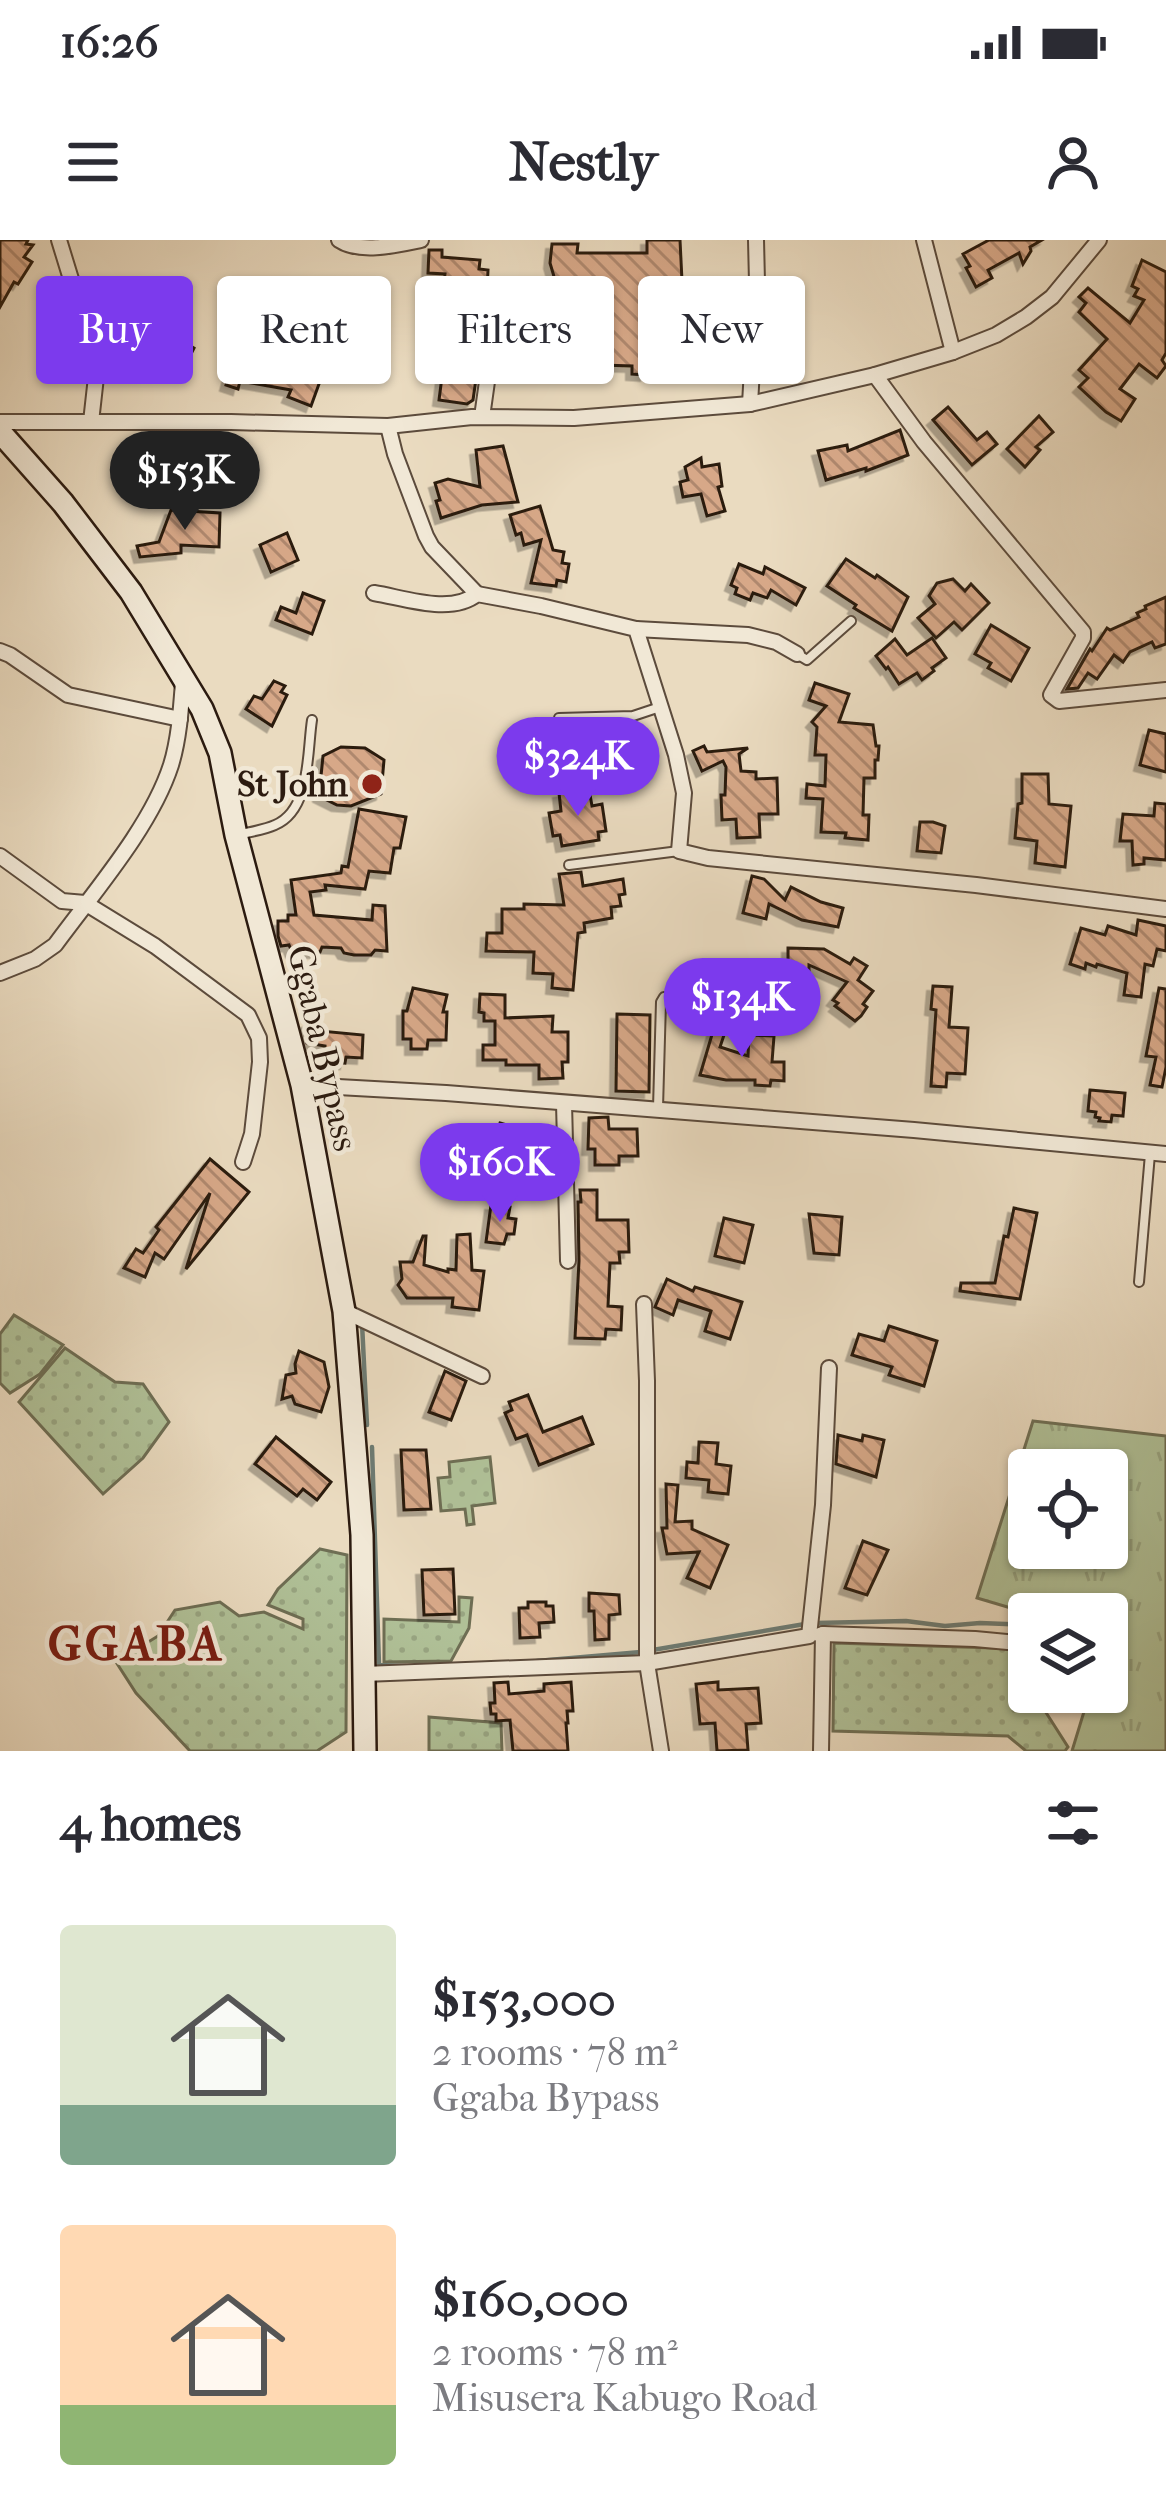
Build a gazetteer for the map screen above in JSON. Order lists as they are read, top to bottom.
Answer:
{
  "streets": {
    "street": ["Ggaba Bypass"]
  },
  "districts": ["GGABA"],
  "places": ["St John"],
  "page": {
    "status": "16:26",
    "header": "Nestly",
    "chip": [
      "Buy",
      "Rent",
      "Filters",
      "New"
    ],
    "price": [
      "$153K",
      "$324K",
      "$134K",
      "$160K"
    ],
    "heading": "4 homes",
    "list": [
      {
        "name": "$153,000",
        "note": "2 rooms · 78 m² · Ggaba Bypass"
      },
      {
        "name": "$160,000",
        "note": "2 rooms · 78 m² · Misusera Kabugo Road"
      }
    ]
  }
}
